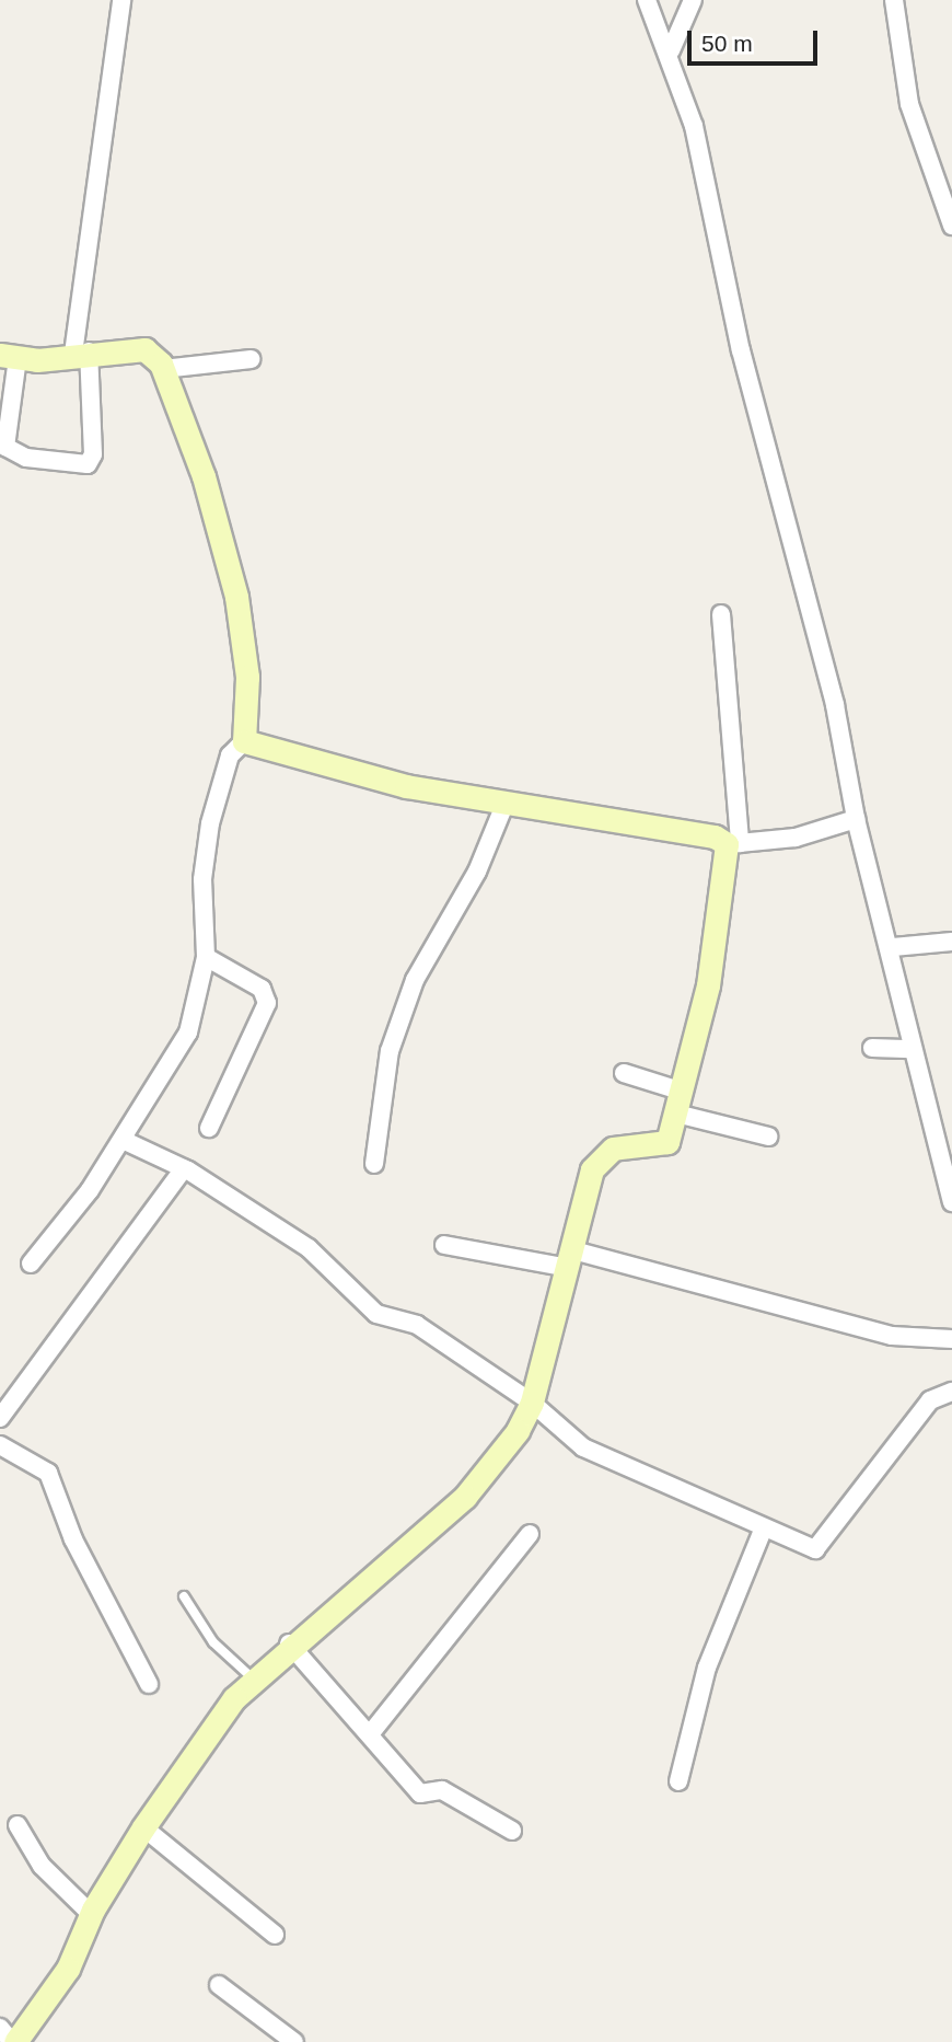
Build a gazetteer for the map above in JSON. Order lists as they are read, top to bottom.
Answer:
{
  "scale_bar": "50 m"
}
